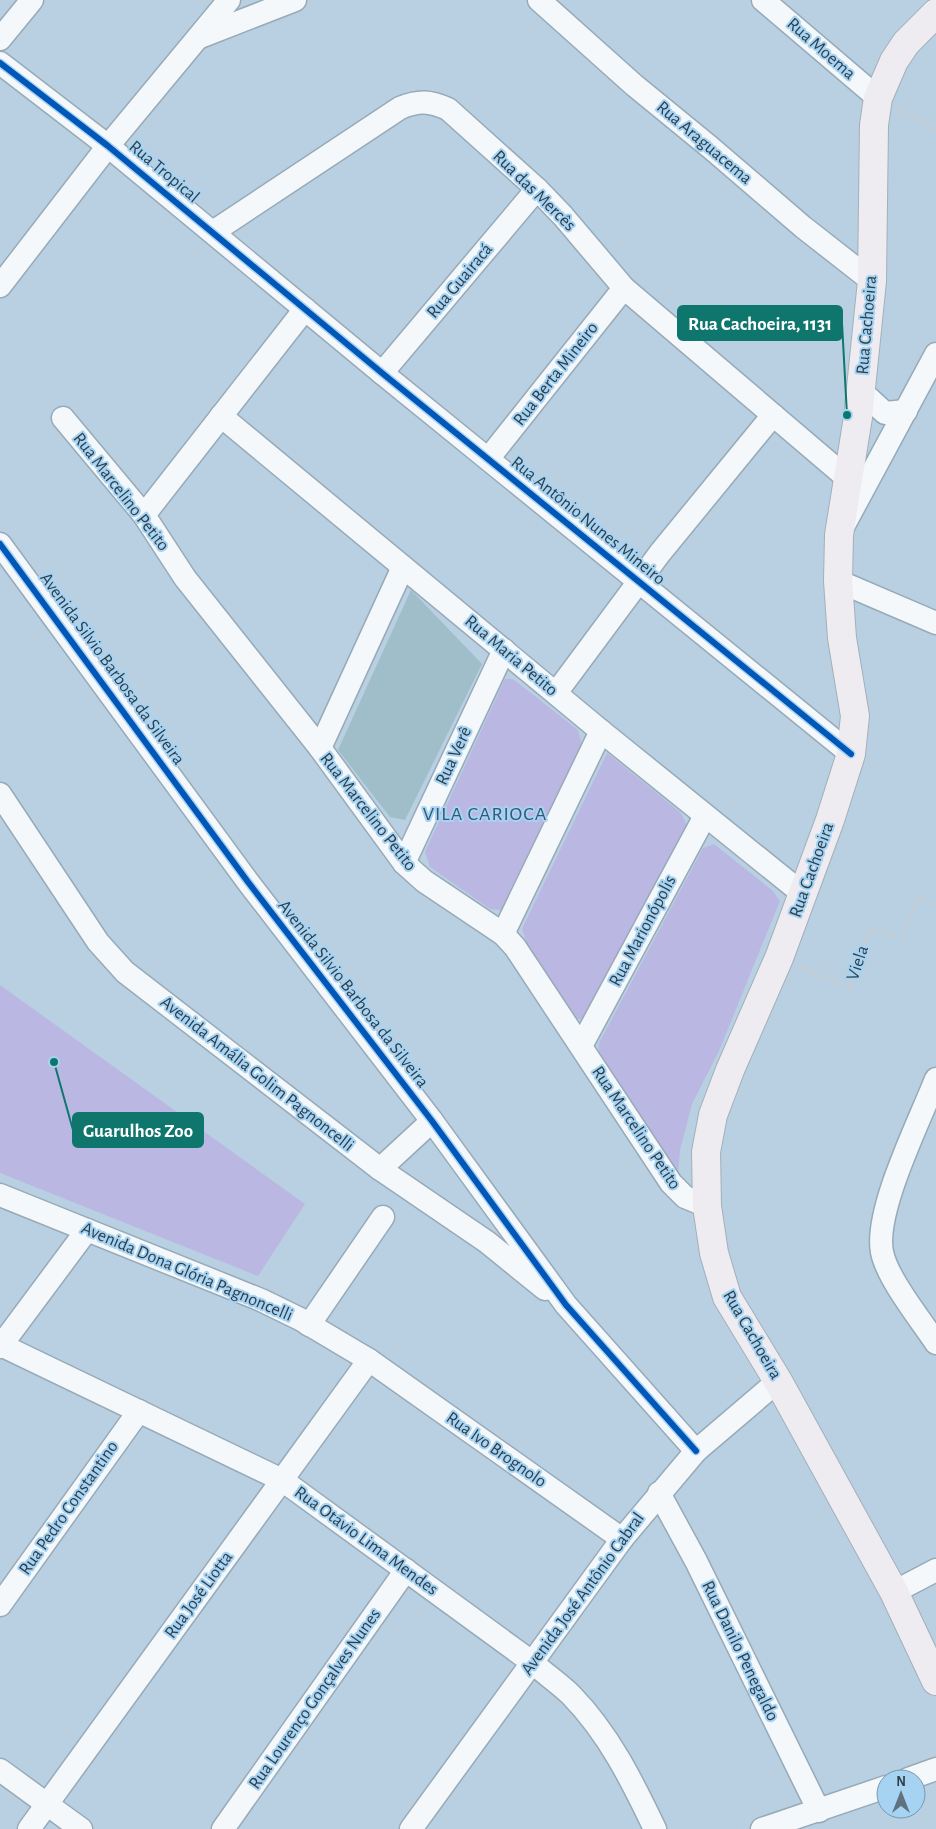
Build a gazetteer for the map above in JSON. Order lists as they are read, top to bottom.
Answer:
{
  "streets": {
    "main road": ["Rua Cachoeira"],
    "street": [
      "Rua Moema",
      "Rua Araguacema",
      "Rua Tropical",
      "Rua das Mercês",
      "Rua Guairacá",
      "Rua Berta Mineiro",
      "Rua Marcelino Petito",
      "Rua Antônio Nunes Mineiro",
      "Rua Maria Petito",
      "Avenida Silvio Barbosa da Silveira",
      "Rua Verê",
      "Rua Marionópolis",
      "Avenida Amália Golim Pagnoncelli",
      "Avenida Dona Glória Pagnoncelli",
      "Rua Ivo Brognolo",
      "Rua Pedro Constantino",
      "Rua Otávio Lima Mendes",
      "Avenida José Antônio Cabral",
      "Rua José Liotta",
      "Rua Danilo Penegaldo",
      "Rua Lourenço Gonçalves Nunes"
    ],
    "path": ["Viela"]
  },
  "crossings": [
    ["Rua Moema", "Rua Cachoeira"],
    ["Rua Araguacema", "Rua Cachoeira"],
    ["Rua Tropical", "Rua das Mercês"],
    ["Rua Tropical", "Rua Antônio Nunes Mineiro"],
    ["Rua das Mercês", "Rua Guairacá"],
    ["Rua das Mercês", "Rua Cachoeira"],
    ["Rua das Mercês", "Rua Berta Mineiro"],
    ["Rua Guairacá", "Rua Antônio Nunes Mineiro"],
    ["Rua Cachoeira", "Rua Marcelino Petito"],
    ["Rua Cachoeira", "Rua Antônio Nunes Mineiro"],
    ["Rua Cachoeira", "Rua Maria Petito"],
    ["Rua Cachoeira", "Viela"],
    ["Rua Cachoeira", "Avenida José Antônio Cabral"],
    ["Rua Berta Mineiro", "Rua Antônio Nunes Mineiro"],
    ["Rua Marcelino Petito", "Rua Verê"],
    ["Rua Marcelino Petito", "Rua Marionópolis"],
    ["Rua Maria Petito", "Rua Verê"],
    ["Rua Maria Petito", "Rua Marionópolis"],
    ["Avenida Silvio Barbosa da Silveira", "Avenida Amália Golim Pagnoncelli"],
    ["Avenida Silvio Barbosa da Silveira", "Avenida José Antônio Cabral"],
    ["Avenida Dona Glória Pagnoncelli", "Rua Ivo Brognolo"],
    ["Avenida Dona Glória Pagnoncelli", "Rua José Liotta"],
    ["Rua Ivo Brognolo", "Avenida José Antônio Cabral"],
    ["Rua Ivo Brognolo", "Rua José Liotta"],
    ["Rua Pedro Constantino", "Rua Otávio Lima Mendes"],
    ["Rua Otávio Lima Mendes", "Avenida José Antônio Cabral"],
    ["Rua Otávio Lima Mendes", "Rua José Liotta"],
    ["Rua Otávio Lima Mendes", "Rua Lourenço Gonçalves Nunes"],
    ["Avenida José Antônio Cabral", "Rua Danilo Penegaldo"]
  ],
  "districts": ["VILA CARIOCA"],
  "places": ["Rua Cachoeira, 1131", "Guarulhos Zoo"],
  "north": "top"
}
